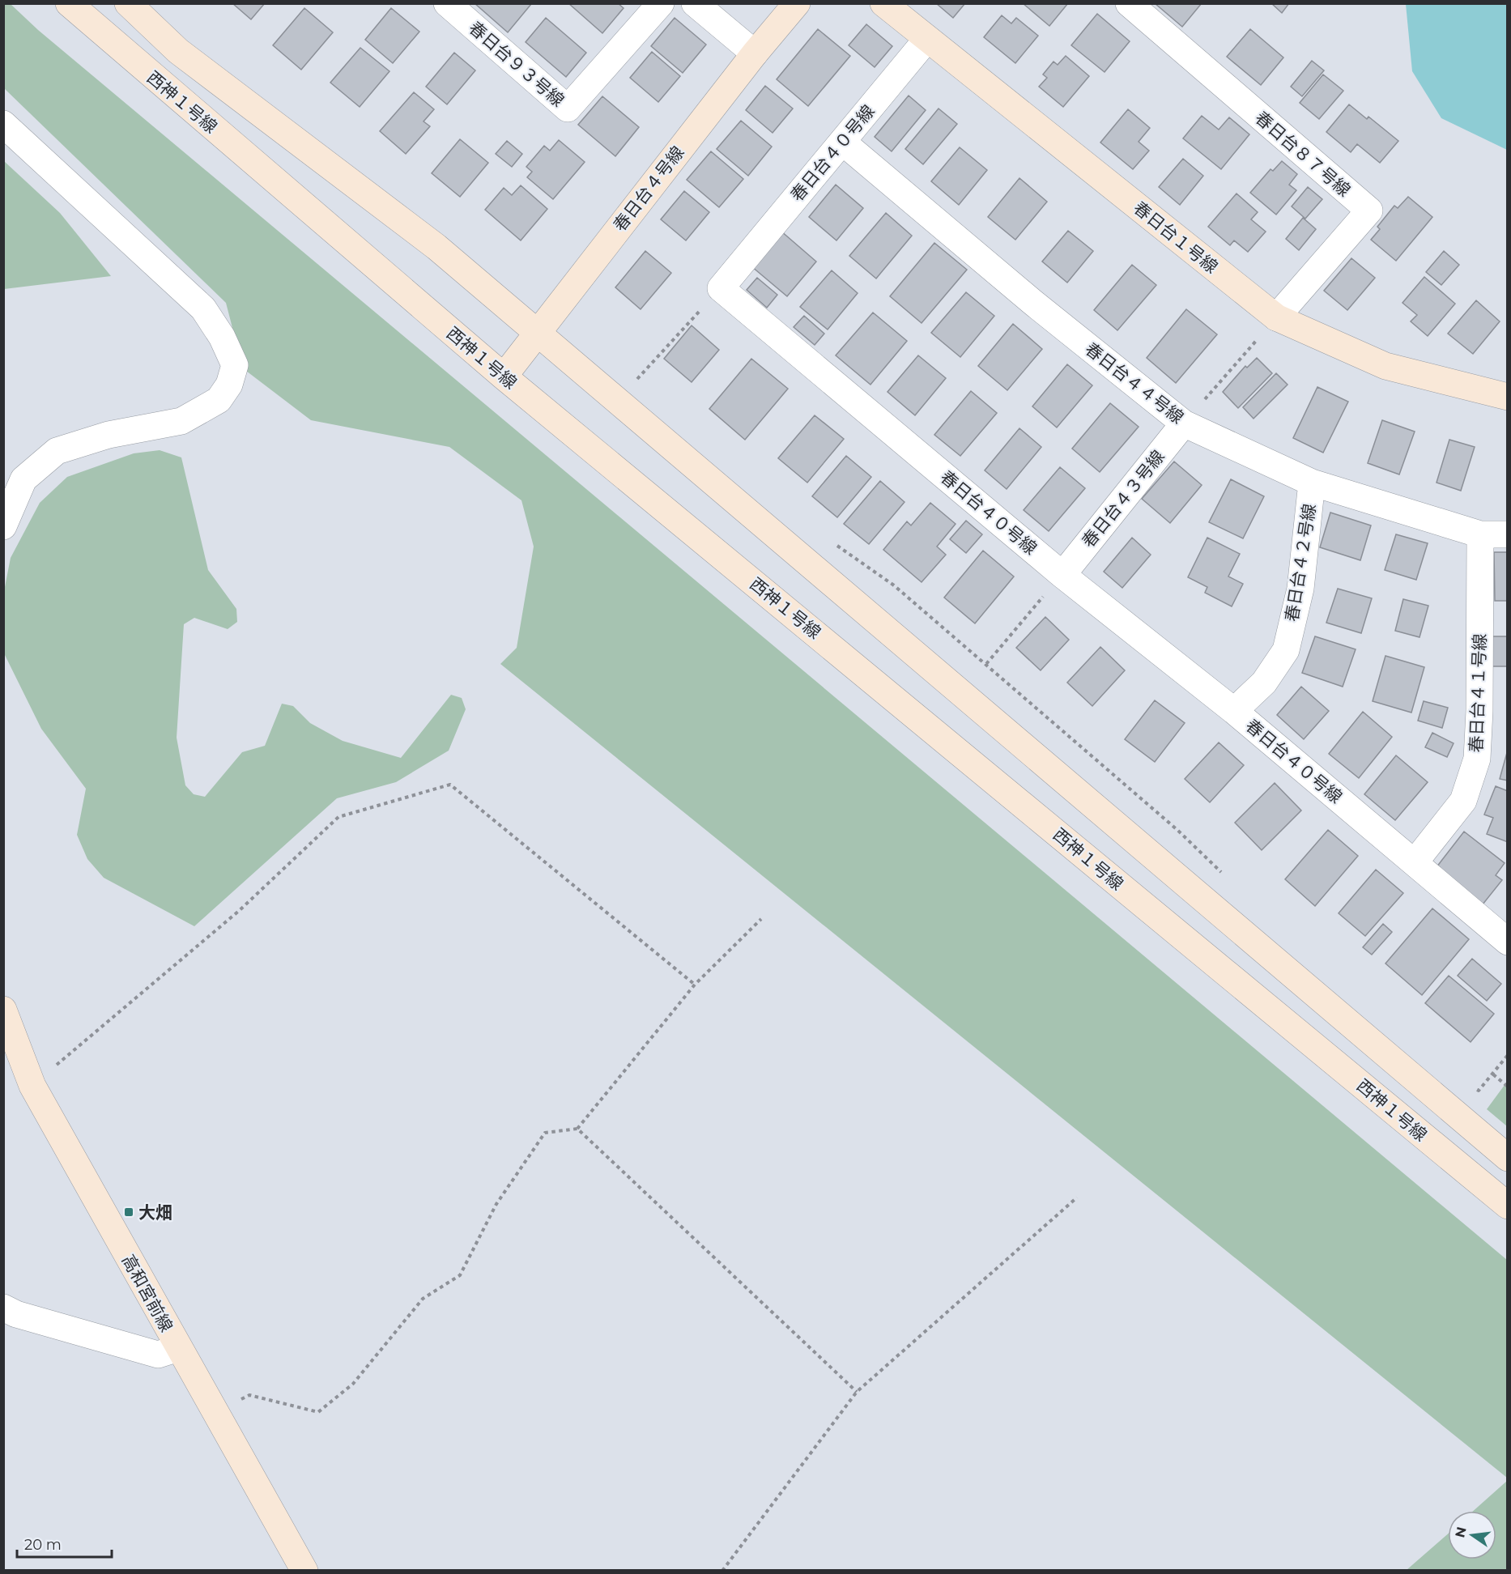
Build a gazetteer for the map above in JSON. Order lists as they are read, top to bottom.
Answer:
{
  "streets": {
    "street": [
      "春日台９３号線",
      "西神１号線",
      "春日台４０号線",
      "春日台８７号線",
      "春日台４号線",
      "春日台１号線",
      "春日台４４号線",
      "春日台４３号線",
      "春日台４２号線",
      "春日台４１号線",
      "高和宮前線"
    ]
  },
  "crossings": [
    ["西神１号線", "春日台４号線"],
    ["春日台４０号線", "春日台１号線"],
    ["春日台４０号線", "春日台４４号線"],
    ["春日台４０号線", "春日台４３号線"],
    ["春日台４０号線", "春日台４２号線"],
    ["春日台４０号線", "春日台４１号線"],
    ["春日台８７号線", "春日台１号線"],
    ["春日台４４号線", "春日台４３号線"],
    ["春日台４４号線", "春日台４２号線"],
    ["春日台４４号線", "春日台４１号線"]
  ],
  "places": {
    "transit": ["大畑"]
  },
  "scale_bar": "20 m",
  "north": "left"
}
